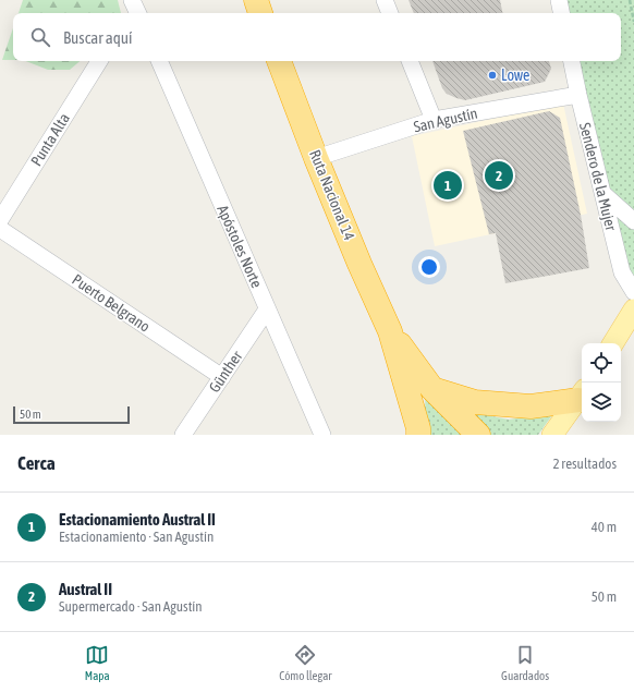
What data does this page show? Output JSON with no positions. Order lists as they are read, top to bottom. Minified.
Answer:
{"streets":{"highway":["Ruta Nacional 14"],"street":["San Agustín","Punta Alta","Sendero de la Mujer","Apóstoles Norte","Puerto Belgrano","Günther"]},"crossings":[["San Agustín","Sendero de la Mujer"],["San Agustín","Ruta Nacional 14"],["Apóstoles Norte","Günther"],["Puerto Belgrano","Günther"]],"places":["Lowe"],"scale_bar":"50 m","page":{"search":"Buscar aquí","pins":["2","1"],"scale":"50 m","heading":["Cerca","2 resultados"],"list":[{"mark":"1","name":"Estacionamiento Austral II","note":"Estacionamiento · San Agustín","value":"40 m"},{"mark":"2","name":"Austral II","note":"Supermercado · San Agustín","value":"50 m"}],"nav":["Mapa","Cómo llegar","Guardados"]}}
